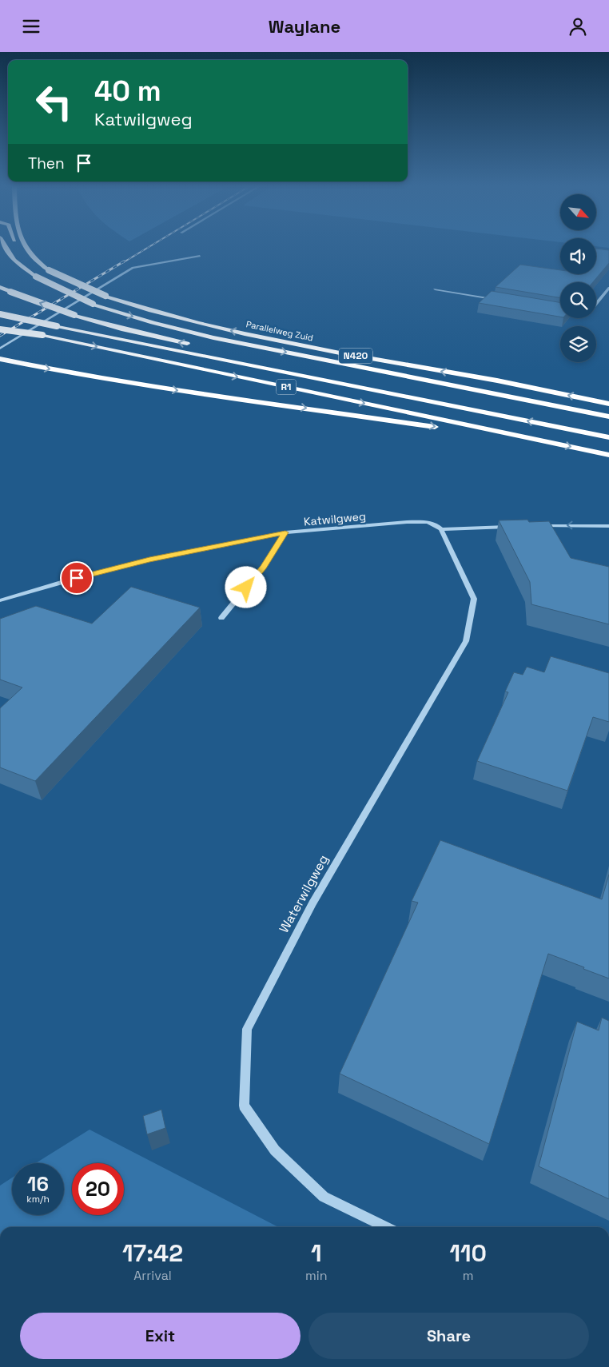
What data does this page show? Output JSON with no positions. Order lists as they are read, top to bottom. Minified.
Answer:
{"streets":{"highway":["Parallelweg Zuid","N420","R1"],"street":["Katwilgweg","Waterwilgweg"]},"crossings":[["Katwilgweg","Waterwilgweg"]],"north":"bottom right","page":{"header":"Waylane","turn":["40 m","Katwilgweg"],"then":"Then","speed":"16 km/h","limit":"20","eta":["17:42","Arrival","1","min","110","m"],"buttons":["Exit","Share"]}}
